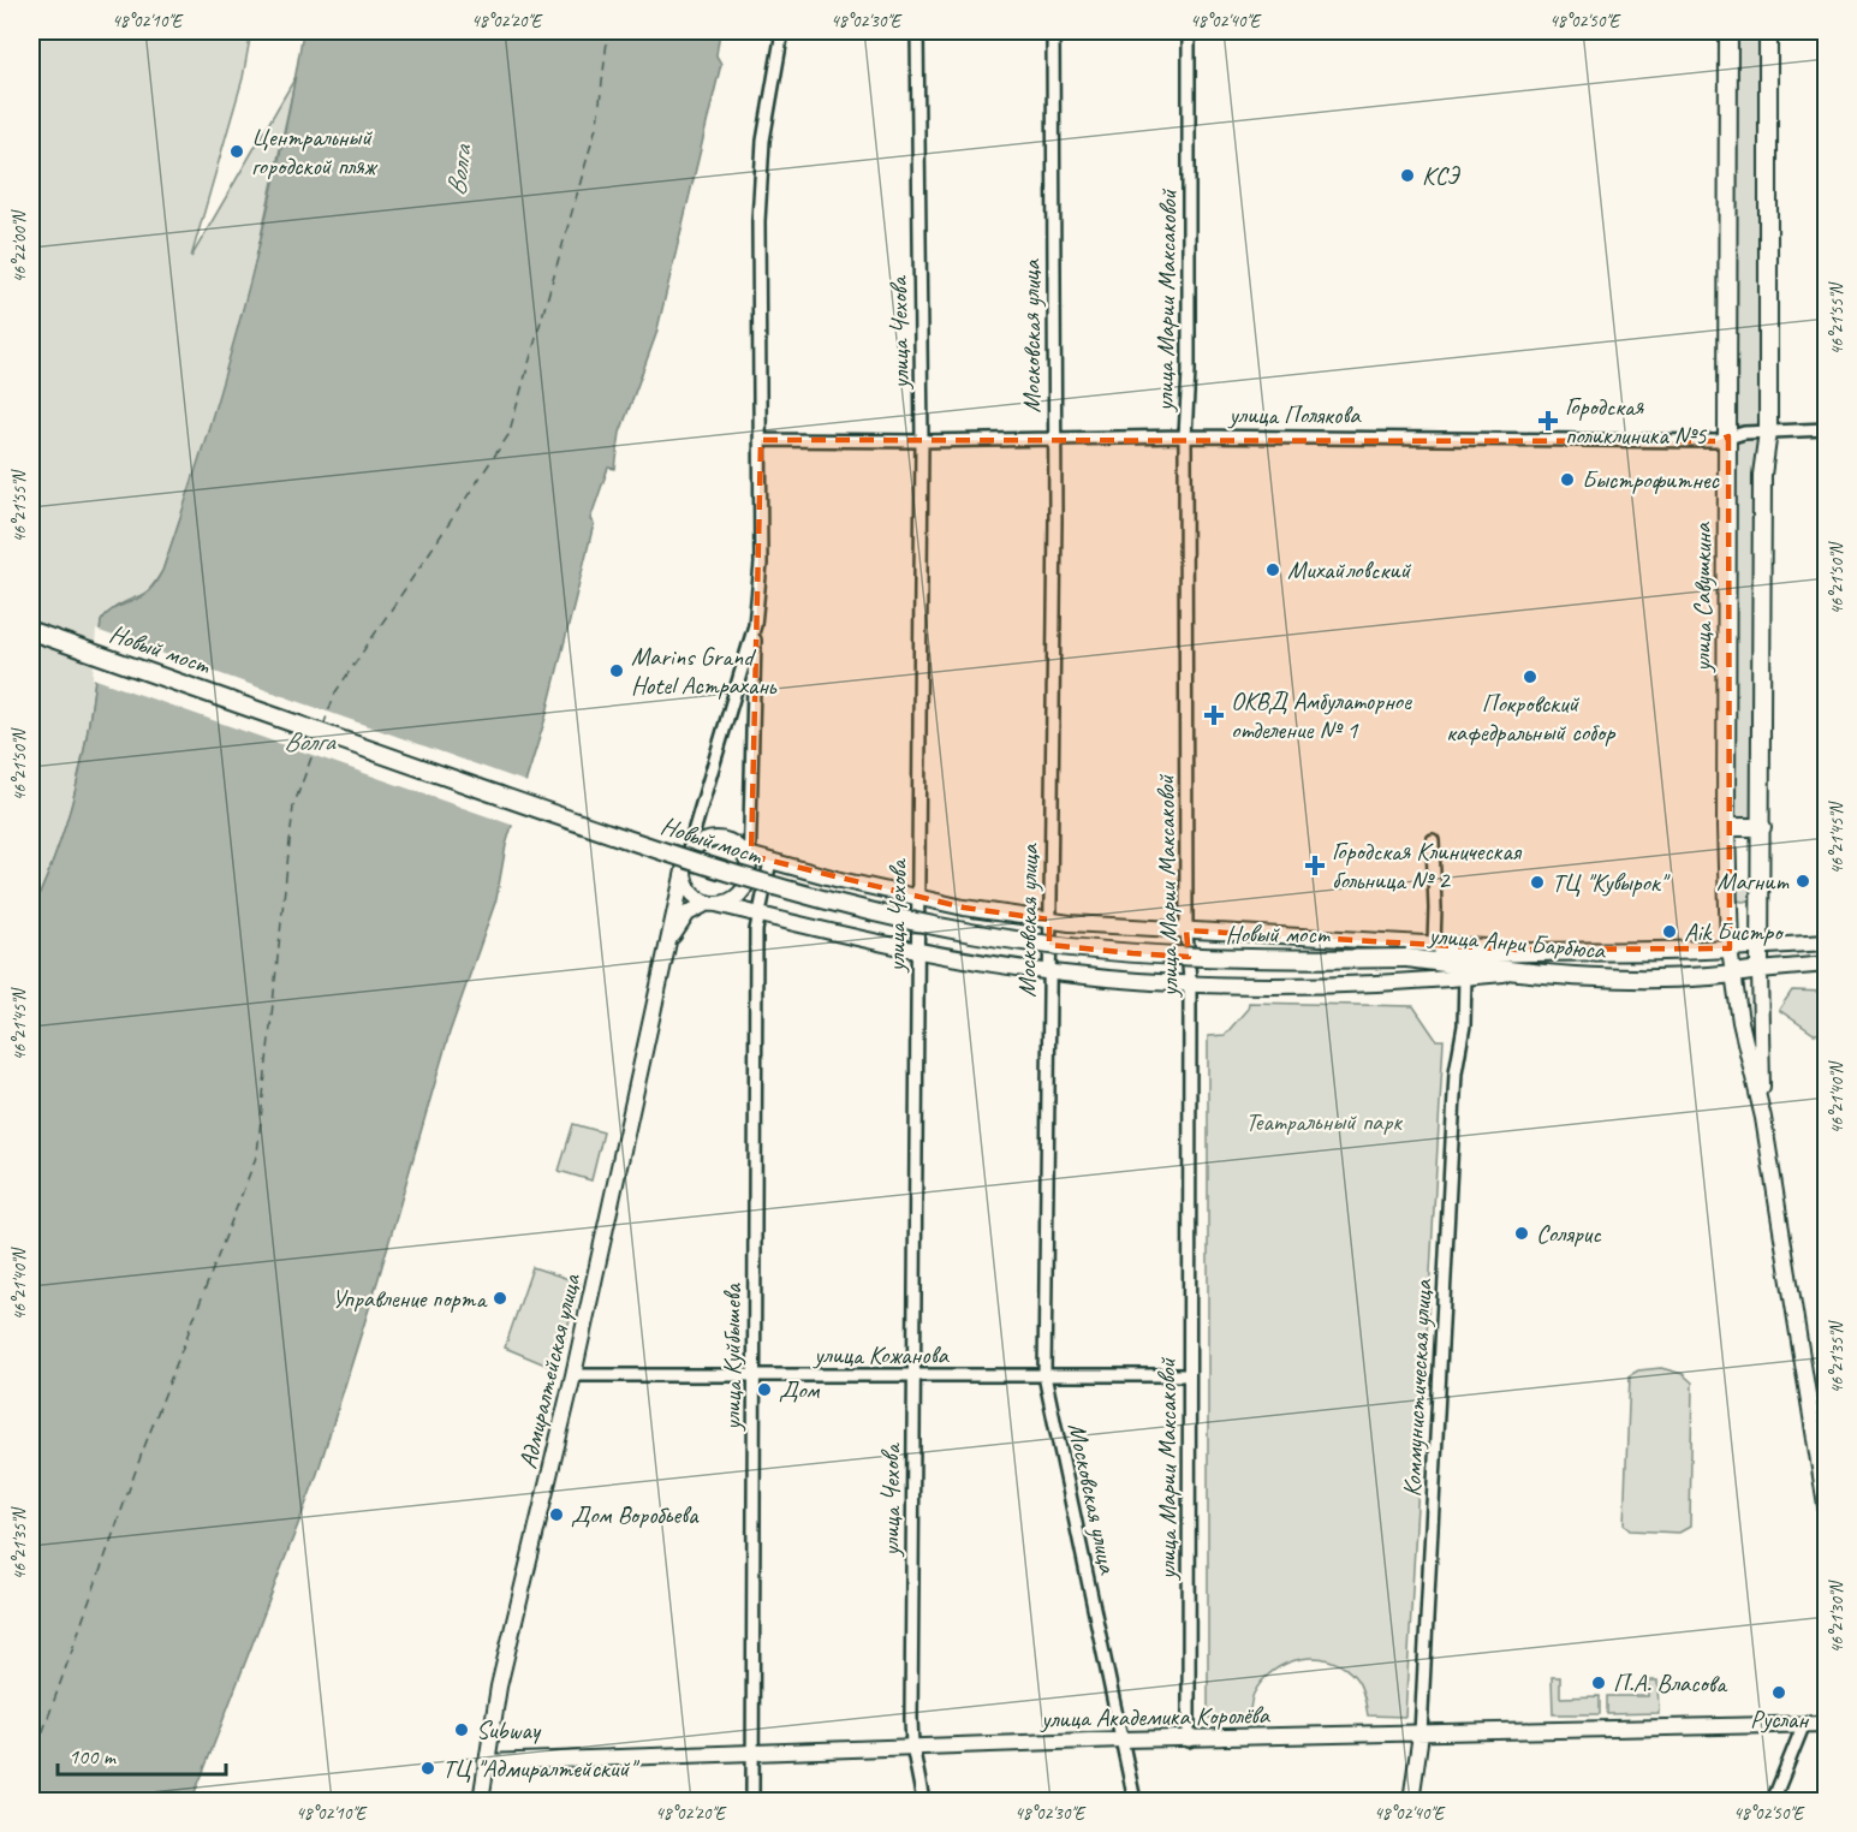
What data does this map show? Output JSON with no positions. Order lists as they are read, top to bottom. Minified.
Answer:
{"streets":{"highway":["улица Савушкина","Новый мост","улица Анри Барбюса"],"main road":["Адмиралтейская улица","Коммунистическая улица","улица Академика Королёва"],"street":["улица Марии Максаковой","улица Чехова","Московская улица","улица Полякова","улица Кожанова","улица Куйбышева"]},"crossings":[["улица Марии Максаковой","улица Полякова"],["улица Марии Максаковой","улица Кожанова"],["улица Марии Максаковой","улица Академика Королёва"],["улица Чехова","улица Полякова"],["улица Чехова","улица Кожанова"],["улица Чехова","улица Академика Королёва"],["Московская улица","улица Полякова"],["Московская улица","улица Кожанова"],["Московская улица","улица Академика Королёва"],["улица Полякова","улица Савушкина"],["улица Савушкина","улица Анри Барбюса"],["Новый мост","улица Анри Барбюса"],["улица Кожанова","улица Куйбышева"],["улица Кожанова","Адмиралтейская улица"],["улица Куйбышева","улица Академика Королёва"],["Адмиралтейская улица","улица Академика Королёва"],["Коммунистическая улица","улица Академика Королёва"]],"water":["Волга"],"parks":["Театральный парк"],"places":{"other":["Центральный городской пляж","КСЭ","Быстрофитнес","Михайловский","Marins Grand Hotel Астрахань","Покровский кафедральный собор","Магнит","ТЦ \"Кувырок\"","Aik Бистро","Солярис","Управление порта","Дом","Дом Воробьева","П.А. Власова","Руслан","Subway","ТЦ \"Адмиралтейский\""],"health":["Городская поликлиника №5","ОКВД Амбулаторное отделение № 1","Городская Клиническая больница № 2"]},"scale_bar":"100 m","coordinates":["48°02'10\"E","48°02'20\"E","48°02'30\"E","48°02'40\"E","48°02'50\"E","46°22'00\"N","46°21'55\"N","46°21'50\"N","46°21'45\"N","46°21'40\"N","46°21'35\"N","46°21'30\"N"]}
